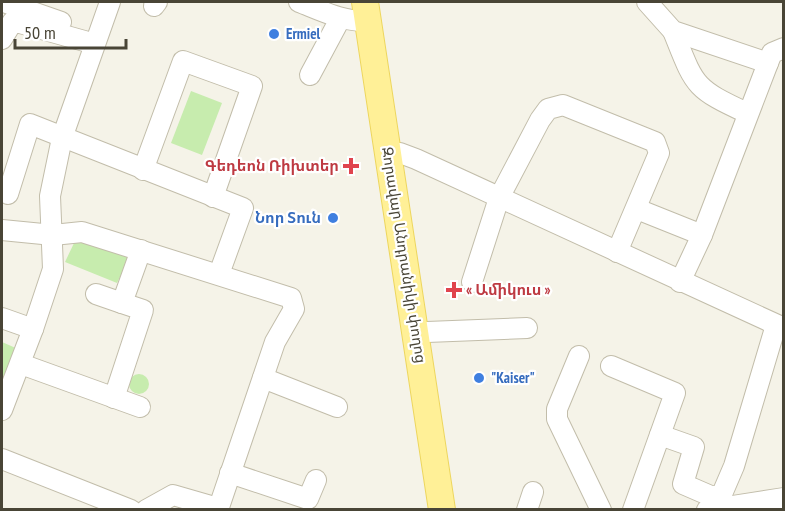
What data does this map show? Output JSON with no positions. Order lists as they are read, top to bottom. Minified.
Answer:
{"streets":{"main road":["Զորավար Անդրանիկի փողոց"]},"places":{"other":["Ermiel","Նոր Տուն","\"Kaiser\""],"health":["Գեդեոն Ռիխտեր","« Ամիկուս »"]},"scale_bar":"50 m"}
